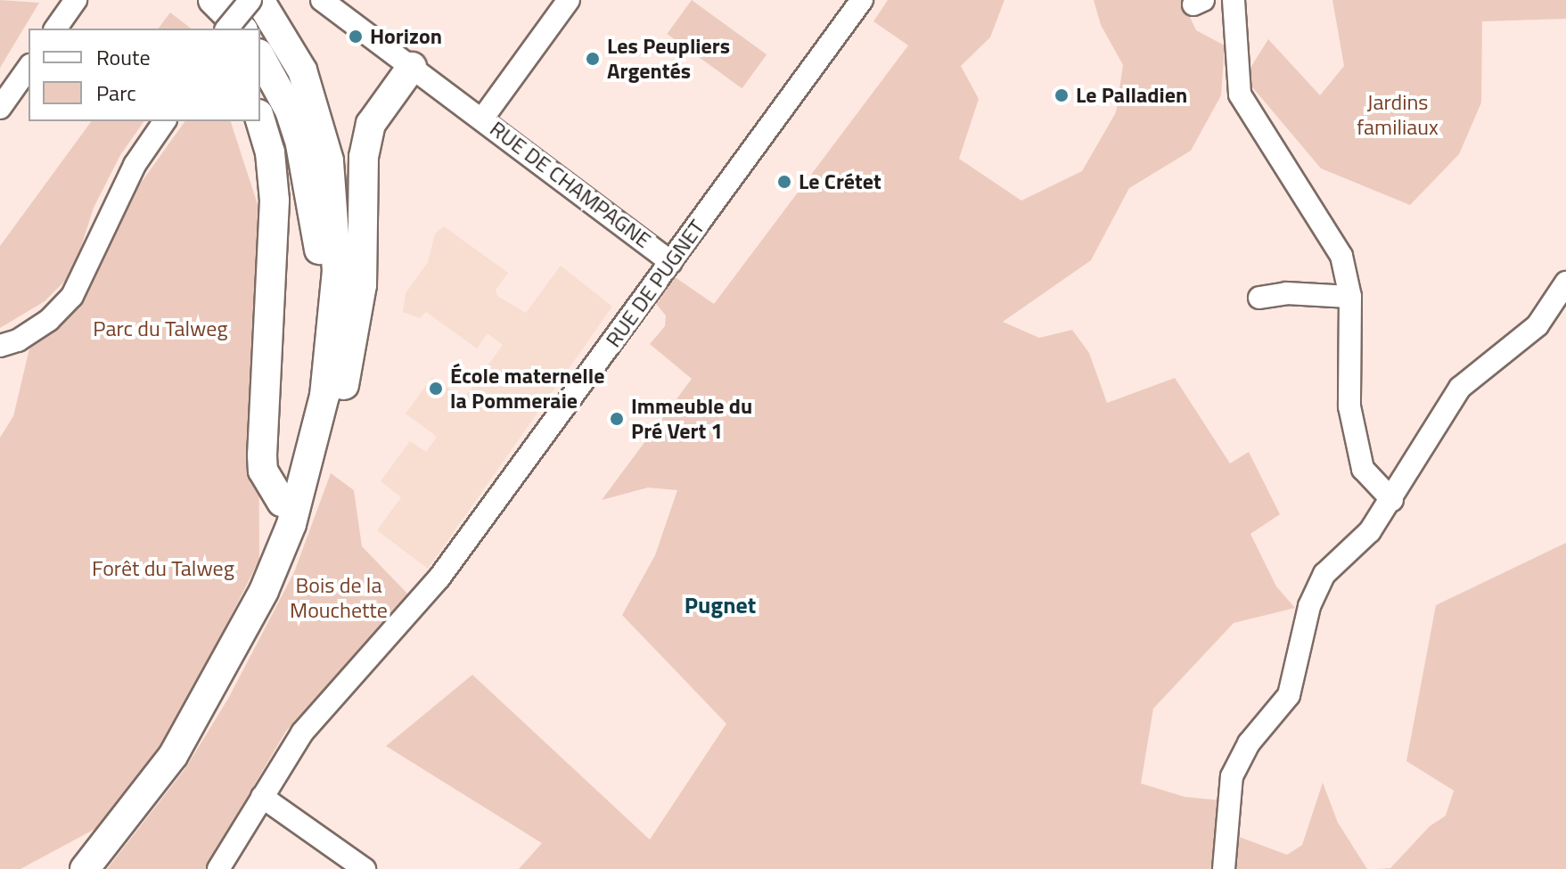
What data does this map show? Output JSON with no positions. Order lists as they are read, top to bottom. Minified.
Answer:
{"streets":{"street":["RUE DE CHAMPAGNE","RUE DE PUGNET"]},"crossings":[["RUE DE CHAMPAGNE","RUE DE PUGNET"]],"districts":["Pugnet"],"parks":["Jardins familiaux","Parc du Talweg","Forêt du Talweg","Bois de la Mouchette"],"places":["Horizon","Les Peupliers Argentés","Le Palladien","Le Crétet","École maternelle la Pommeraie","Immeuble du Pré Vert 1"],"legend":["Route","Parc"]}
